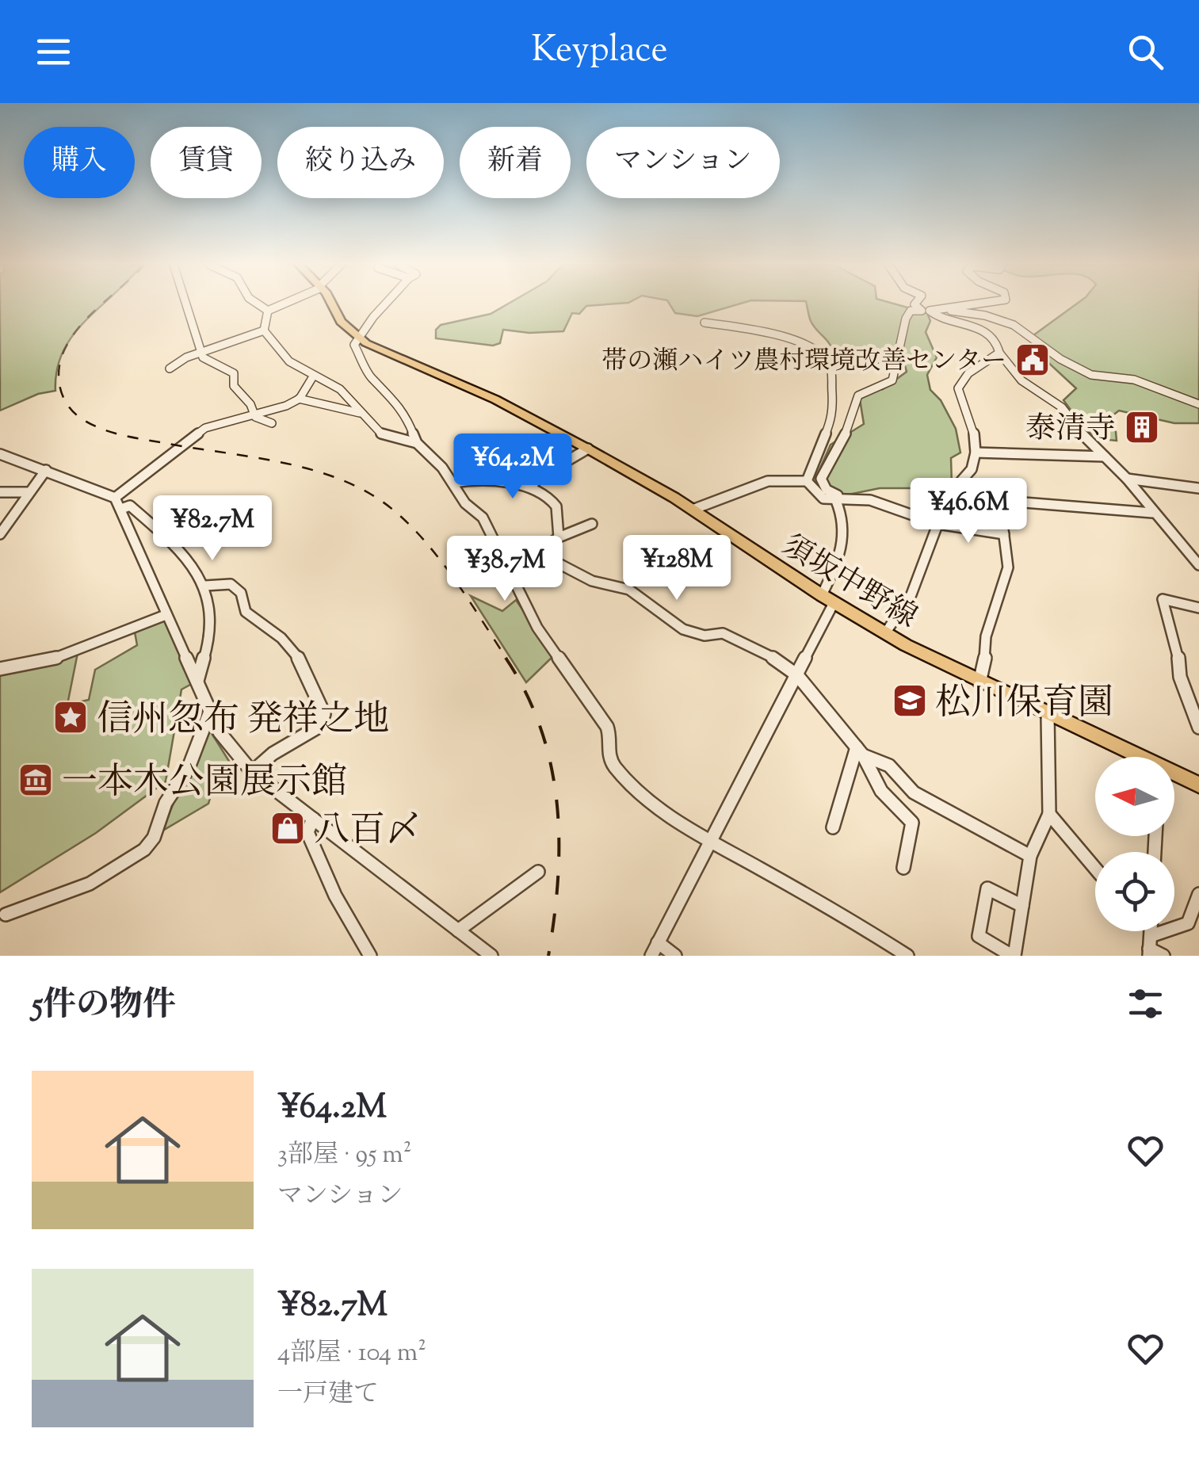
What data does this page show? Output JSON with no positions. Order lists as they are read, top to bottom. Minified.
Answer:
{"streets":{"main road":["須坂中野線"]},"places":{"public building":["帯の瀬ハイツ農村環境改善センター"],"building":["泰清寺"],"school or university":["松川保育園"],"place":["信州忽布 発祥之地"],"museum":["一本木公園展示館"],"shop":["八百〆"]},"north":"left","page":{"header":"Keyplace","chip":["購入","賃貸","絞り込み","新着","マンション"],"price":["¥64.2M","¥46.6M","¥82.7M","¥128M","¥38.7M"],"heading":"5件の物件","list":[{"name":"¥64.2M","note":"3部屋 · 95 m² · マンション"},{"name":"¥82.7M","note":"4部屋 · 104 m² · 一戸建て"}]}}
